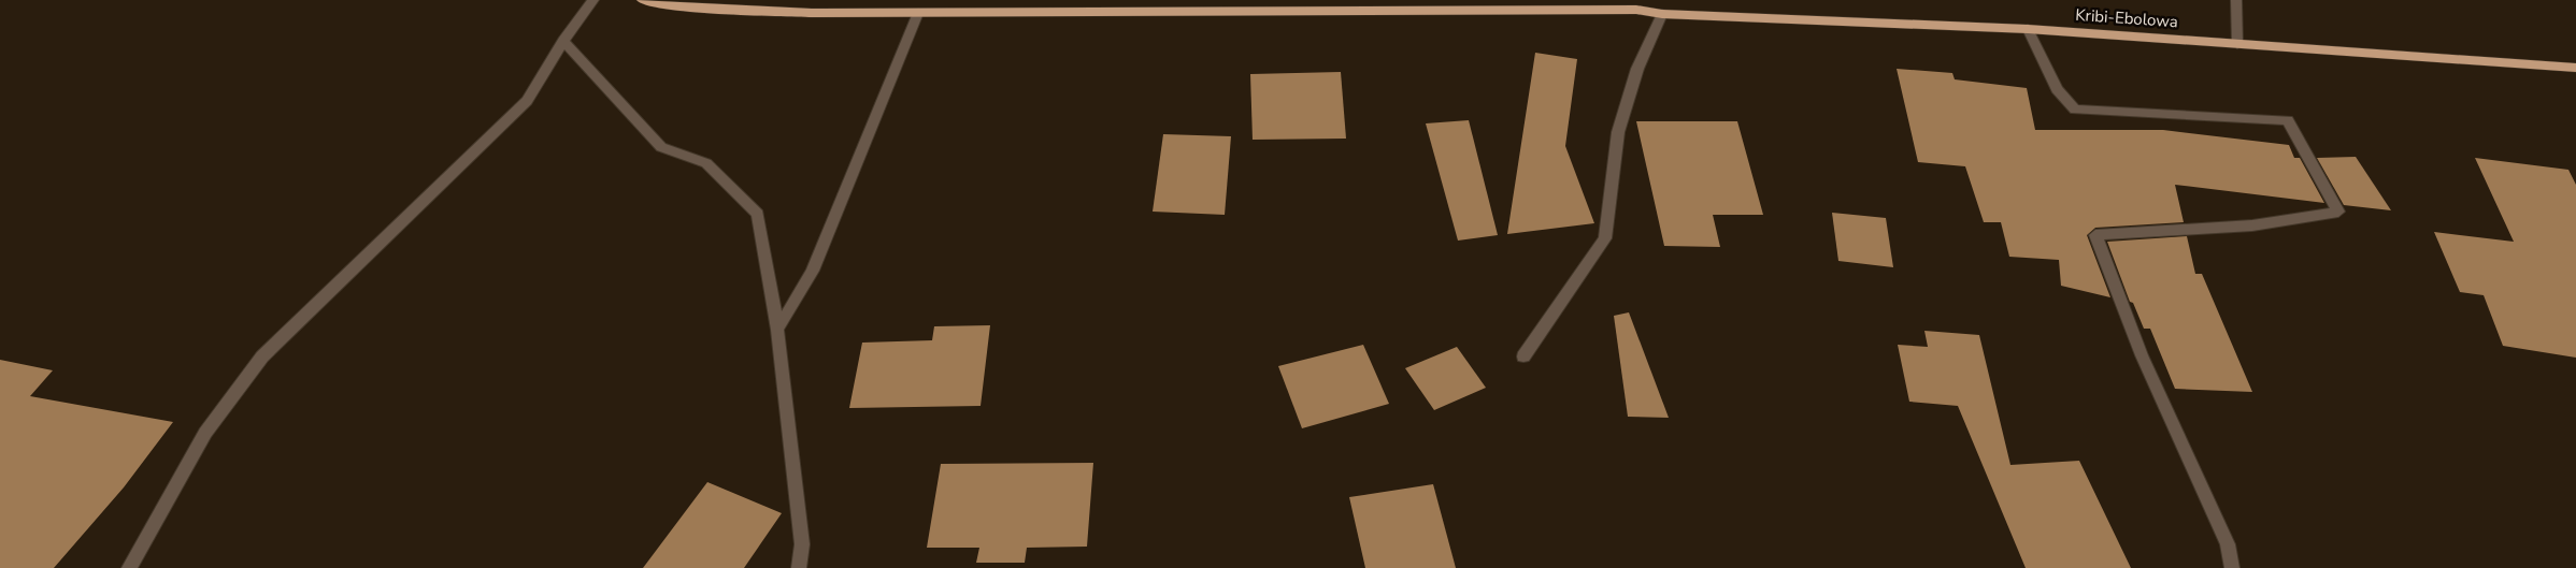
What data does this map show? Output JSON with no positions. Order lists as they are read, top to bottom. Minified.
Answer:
{"streets":{"highway":["Kribi-Ebolowa"]}}
